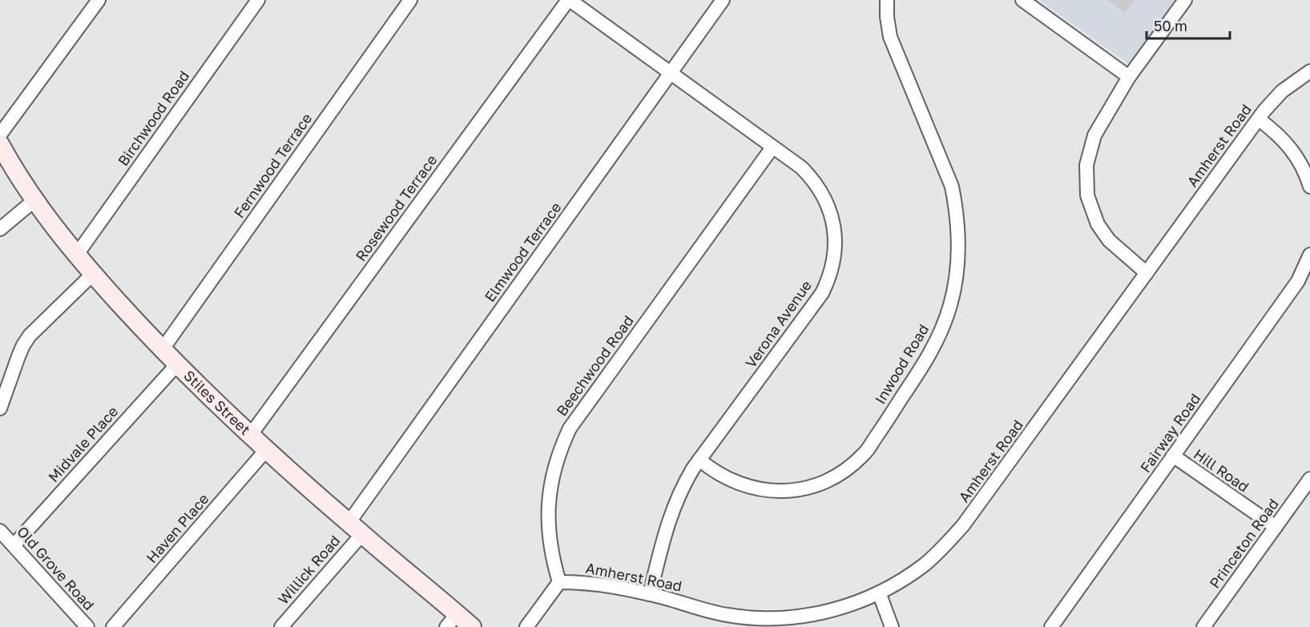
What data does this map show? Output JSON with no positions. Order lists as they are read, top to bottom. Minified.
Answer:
{"streets":{"main road":["Stiles Street"],"street":["Birchwood Road","Amherst Road","Fernwood Terrace","Rosewood Terrace","Elmwood Terrace","Verona Avenue","Inwood Road","Beechwood Road","Fairway Road","Midvale Place","Hill Road","Haven Place","Princeton Road","Old Grove Road","Willick Road"]},"crossings":[["Birchwood Road","Stiles Street"],["Amherst Road","Verona Avenue"],["Amherst Road","Beechwood Road"],["Fernwood Terrace","Stiles Street"],["Rosewood Terrace","Verona Avenue"],["Rosewood Terrace","Stiles Street"],["Elmwood Terrace","Verona Avenue"],["Elmwood Terrace","Stiles Street"],["Elmwood Terrace","Willick Road"],["Verona Avenue","Inwood Road"],["Verona Avenue","Beechwood Road"],["Stiles Street","Midvale Place"],["Stiles Street","Haven Place"],["Stiles Street","Willick Road"],["Fairway Road","Hill Road"],["Midvale Place","Old Grove Road"],["Hill Road","Princeton Road"]],"scale_bar":"50 m"}
